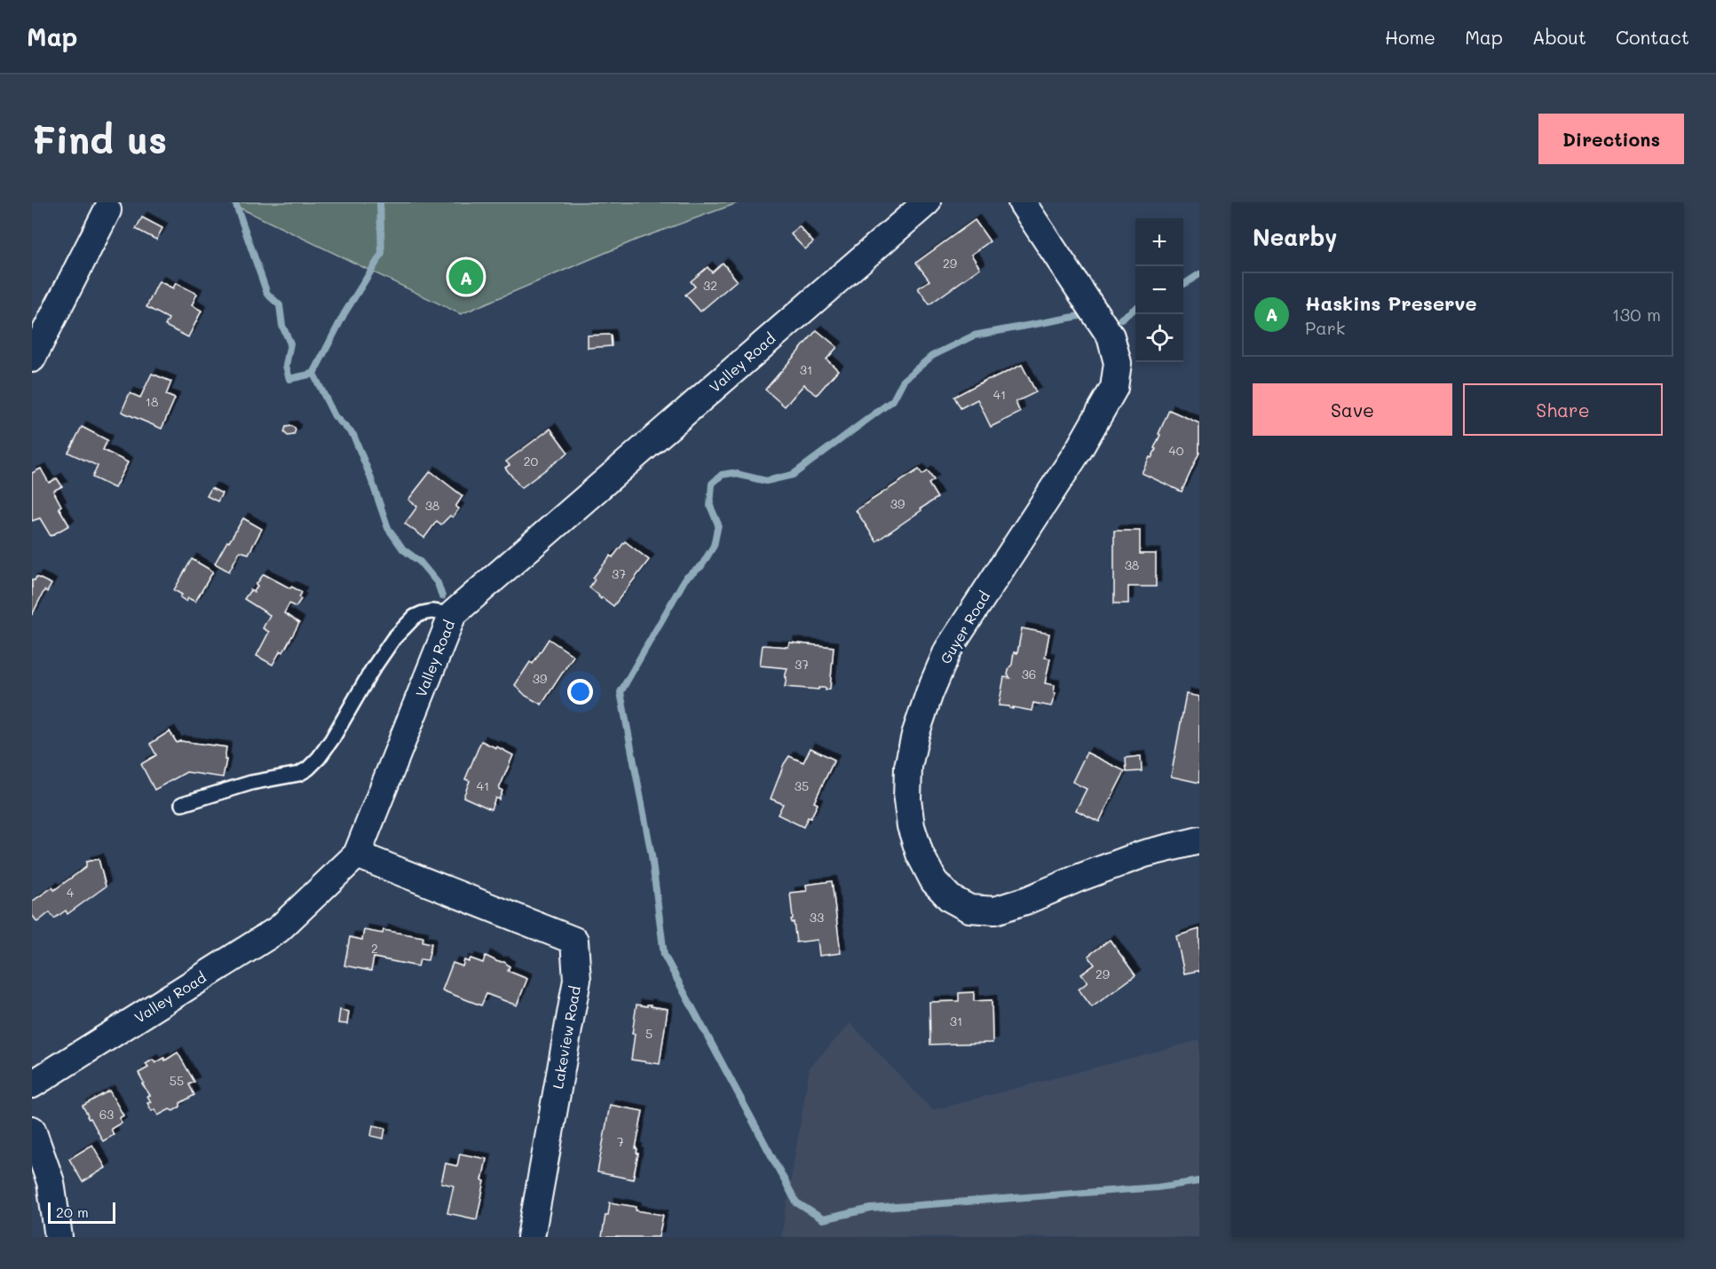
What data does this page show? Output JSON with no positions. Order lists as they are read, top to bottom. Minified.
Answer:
{"streets":{"street":["Valley Road","Guyer Road","Lakeview Road"]},"crossings":[["Valley Road","Lakeview Road"]],"house_numbers":["29","32","31","41","18","40","20","39","38","38","37","37","36","39","41","35","4","33","2","29","31","5","55","63","7"],"scale_bar":"20 m","page":{"header":"Map","nav":["Home","Map","About","Contact"],"buttons":["Directions",["Save","Share"]],"title":"Find us","heading":"Nearby","map_buttons":["+","−"],"pins":"A","list":[{"mark":"A","name":"Haskins Preserve","note":"Park","value":"130 m"}],"scale":"20 m"}}
